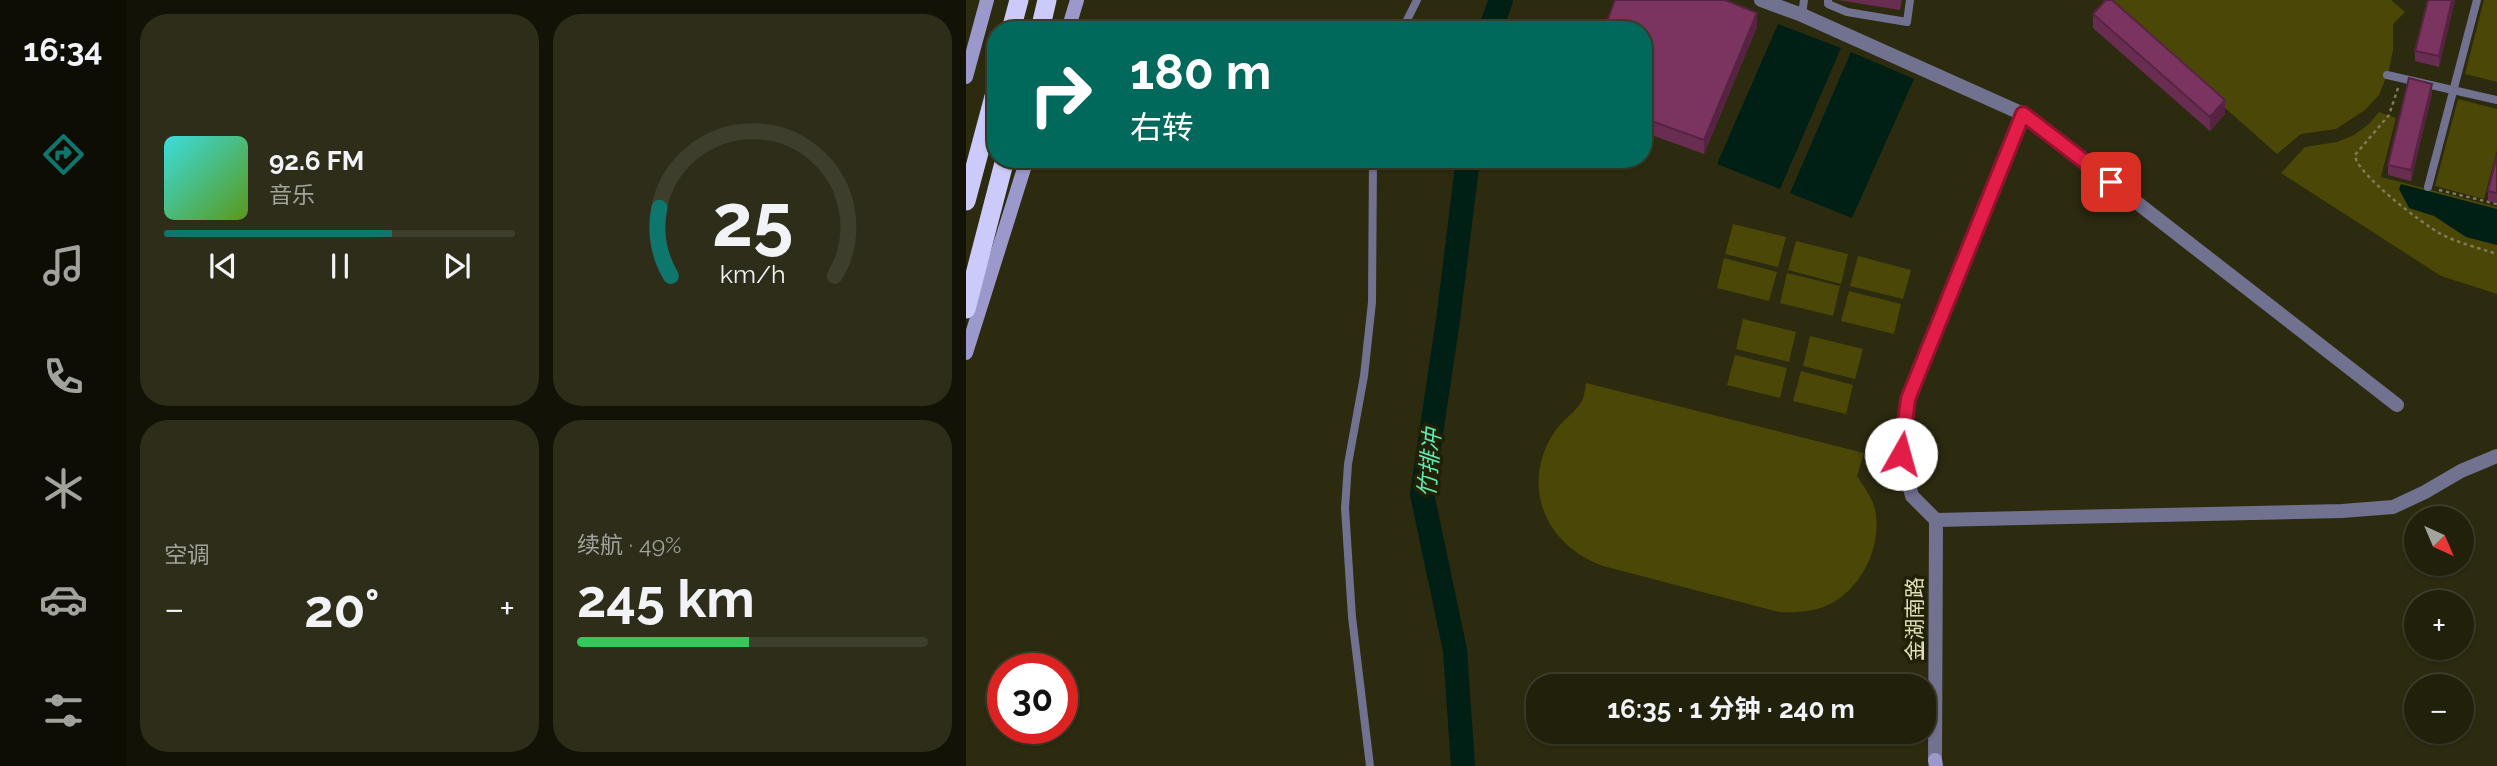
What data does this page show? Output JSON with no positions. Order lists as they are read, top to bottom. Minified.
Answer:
{"streets":{"street":["金湖南路"]},"water":["竹排冲"],"north":"bottom right","page":{"tabs":"16:34","turn":["180 m","右转"],"song":["92.6 FM","音乐"],"tile":["空调",["续航 · 49%","245 km"]],"map_buttons":["+","−"],"heat":["−","20°","+"],"limit":"30","trip":"16:35 · 1 分钟 · 240 m","gauge":["25","km/h"]}}
